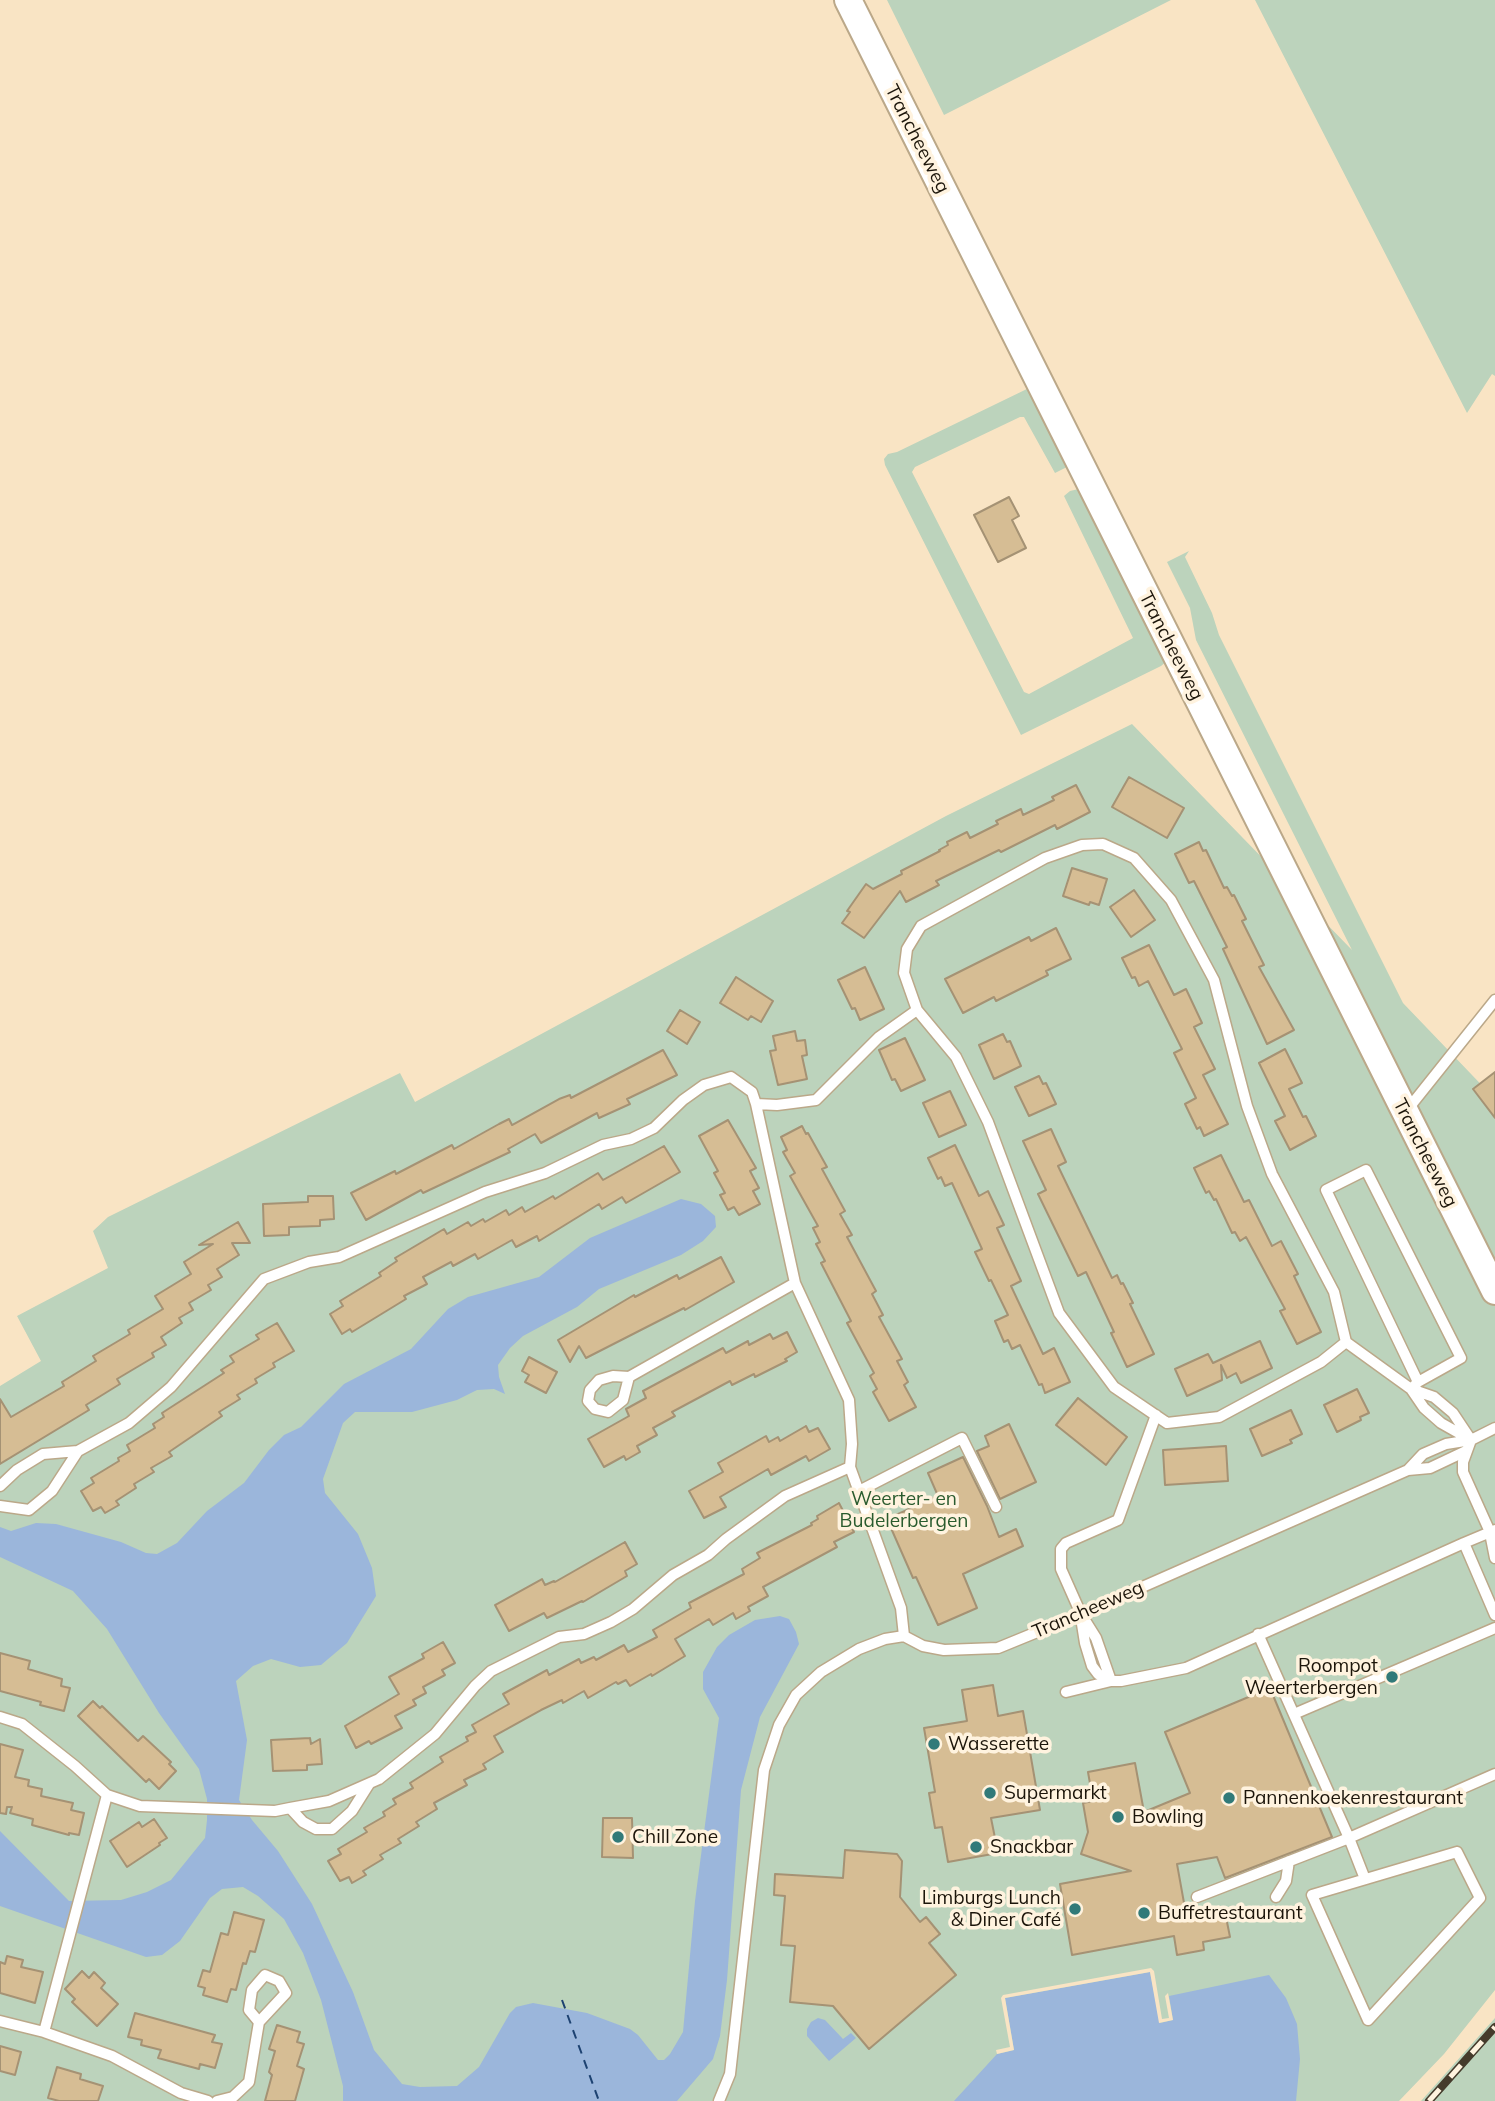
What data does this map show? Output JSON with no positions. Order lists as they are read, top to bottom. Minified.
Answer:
{"streets":{"street":["Trancheeweg"]},"parks":["Weerter- en Budelerbergen"],"places":["Roompot Weerterbergen","Wasserette","Supermarkt","Pannenkoekenrestaurant","Bowling","Chill Zone","Snackbar","Limburgs Lunch & Diner Café","Buffetrestaurant"]}
